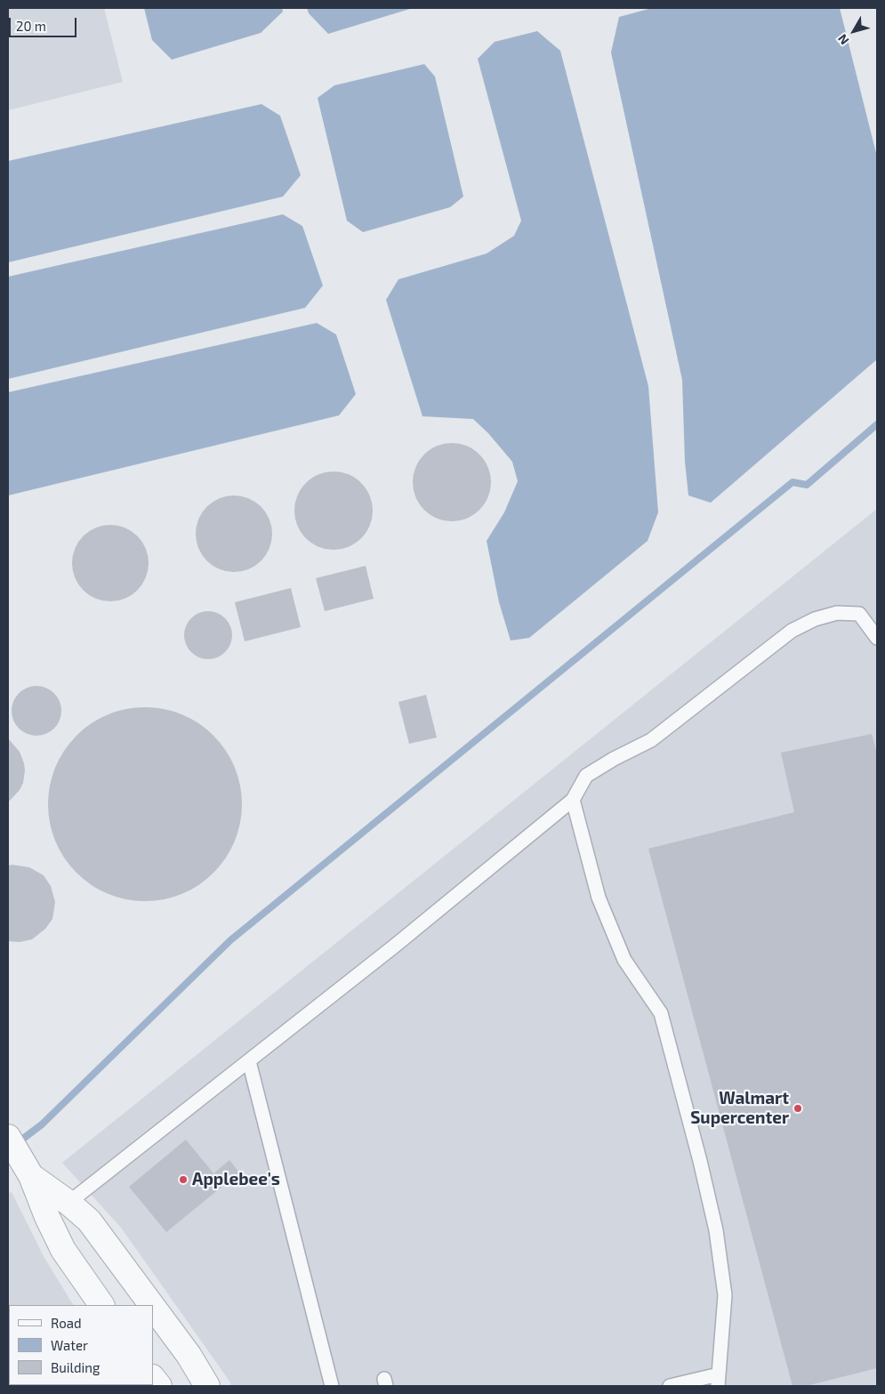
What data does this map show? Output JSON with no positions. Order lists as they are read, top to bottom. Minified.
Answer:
{"places":["Walmart Supercenter","Applebee's"],"legend":["Road","Water","Building"],"scale_bar":"20 m","north":"bottom left"}
